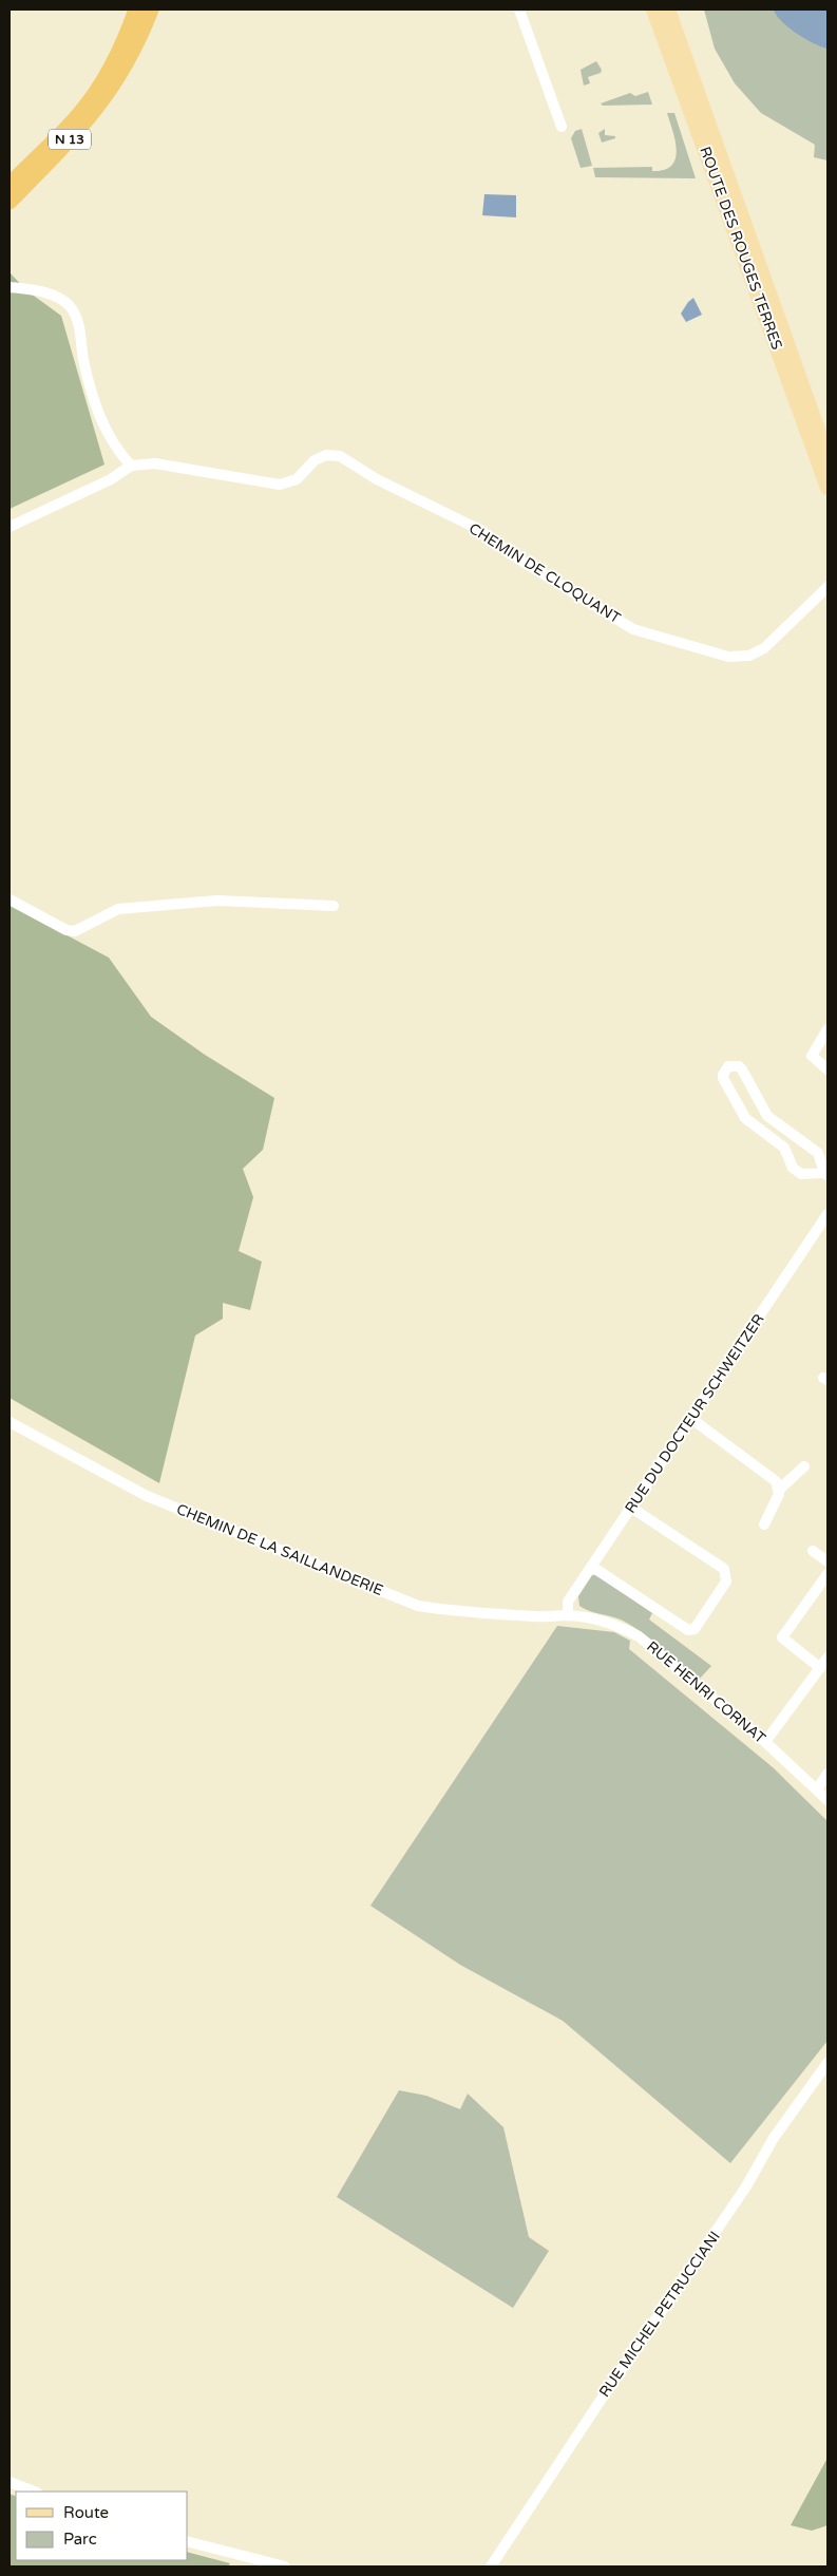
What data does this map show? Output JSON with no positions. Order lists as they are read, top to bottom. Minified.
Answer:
{"streets":{"highway":["N 13"],"main road":["ROUTE DES ROUGES TERRES"],"street":["CHEMIN DE CLOQUANT","RUE DU DOCTEUR SCHWEITZER","CHEMIN DE LA SAILLANDERIE","RUE HENRI CORNAT","RUE MICHEL PETRUCCIANI"]},"crossings":[["RUE DU DOCTEUR SCHWEITZER","CHEMIN DE LA SAILLANDERIE"],["RUE DU DOCTEUR SCHWEITZER","RUE HENRI CORNAT"],["CHEMIN DE LA SAILLANDERIE","RUE HENRI CORNAT"]],"legend":["Route","Parc"]}
